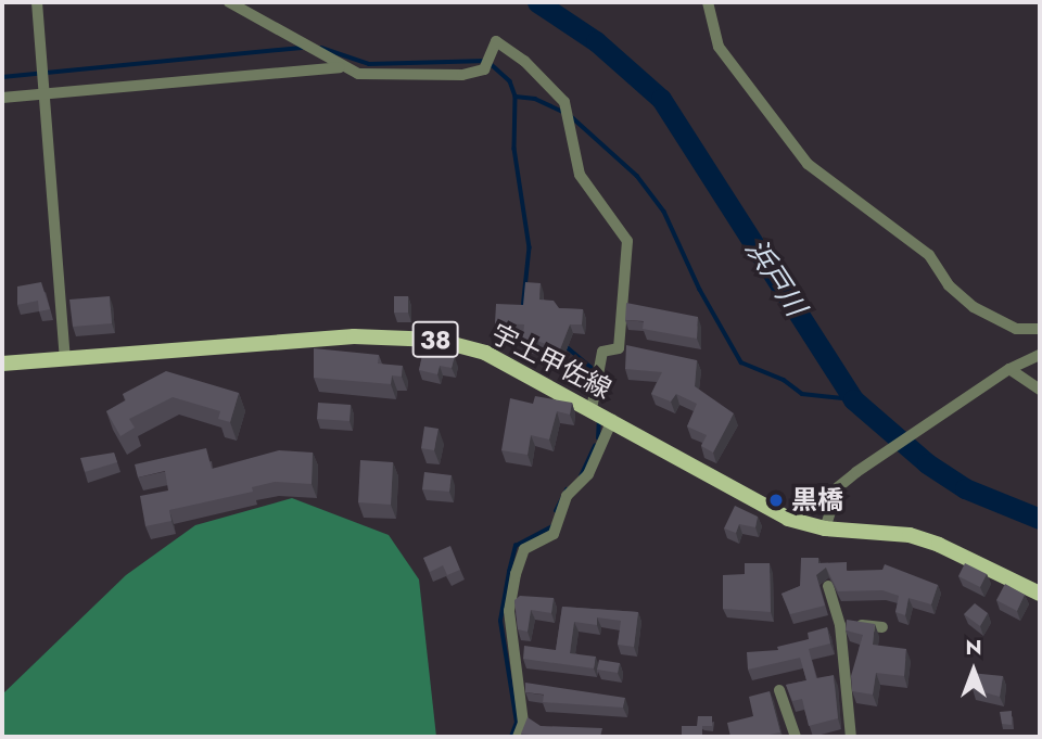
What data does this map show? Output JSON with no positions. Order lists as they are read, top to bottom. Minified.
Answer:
{"streets":{"main road":["38","宇土甲佐線"]},"water":["浜戸川"],"places":["黒橋"],"north":"top"}
